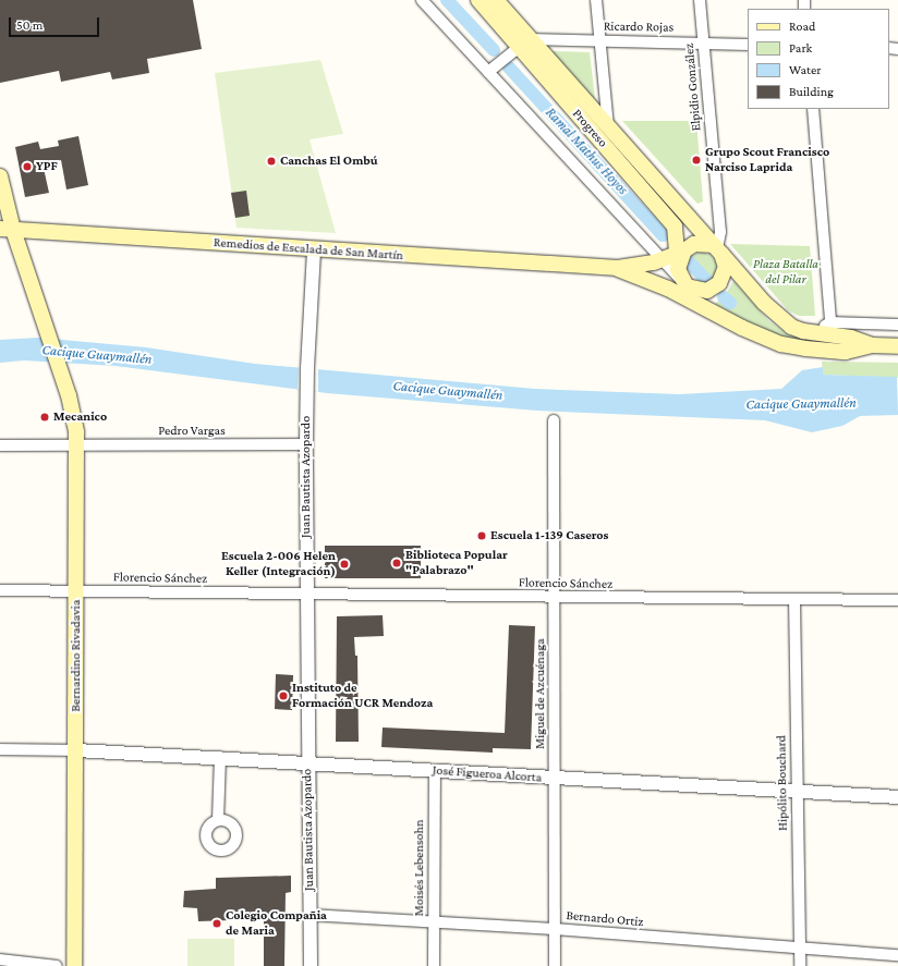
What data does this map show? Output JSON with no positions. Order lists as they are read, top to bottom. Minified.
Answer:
{"streets":{"main road":["Progreso","Remedios de Escalada de San Martín","Bernardino Rivadavia"],"street":["Ricardo Rojas","Elpidio González","Pedro Vargas","Juan Bautista Azopardo","Florencio Sánchez","Miguel de Azcuénaga","José Figueroa Alcorta","Hipólito Bouchard","Moisés Lebensohn","Bernardo Ortiz"]},"crossings":[["Ricardo Rojas","Elpidio González"],["Ricardo Rojas","Progreso"],["Elpidio González","Progreso"],["Elpidio González","Remedios de Escalada de San Martín"],["Progreso","Remedios de Escalada de San Martín"],["Remedios de Escalada de San Martín","Juan Bautista Azopardo"],["Remedios de Escalada de San Martín","Bernardino Rivadavia"],["Pedro Vargas","Juan Bautista Azopardo"],["Pedro Vargas","Bernardino Rivadavia"],["Juan Bautista Azopardo","Florencio Sánchez"],["Juan Bautista Azopardo","José Figueroa Alcorta"],["Juan Bautista Azopardo","Bernardo Ortiz"],["Florencio Sánchez","Bernardino Rivadavia"],["Florencio Sánchez","Miguel de Azcuénaga"],["Florencio Sánchez","Hipólito Bouchard"],["Bernardino Rivadavia","José Figueroa Alcorta"],["Miguel de Azcuénaga","José Figueroa Alcorta"],["Miguel de Azcuénaga","Bernardo Ortiz"],["José Figueroa Alcorta","Hipólito Bouchard"],["José Figueroa Alcorta","Moisés Lebensohn"],["Hipólito Bouchard","Bernardo Ortiz"],["Moisés Lebensohn","Bernardo Ortiz"]],"water":["Ramal Mathus Hoyos","Cacique Guaymallén"],"parks":["Plaza Batalla del Pilar"],"places":["Grupo Scout Francisco Narciso Laprida","Canchas El Ombú","YPF","Mecanico","Escuela 1-139 Caseros","Biblioteca Popular \"Palabrazo\"","Escuela 2-006 Helen Keller (Integración)","Instituto de Formación UCR Mendoza","Colegio Compañia de Maria"],"legend":["Road","Park","Water","Building"],"scale_bar":"50 m"}
